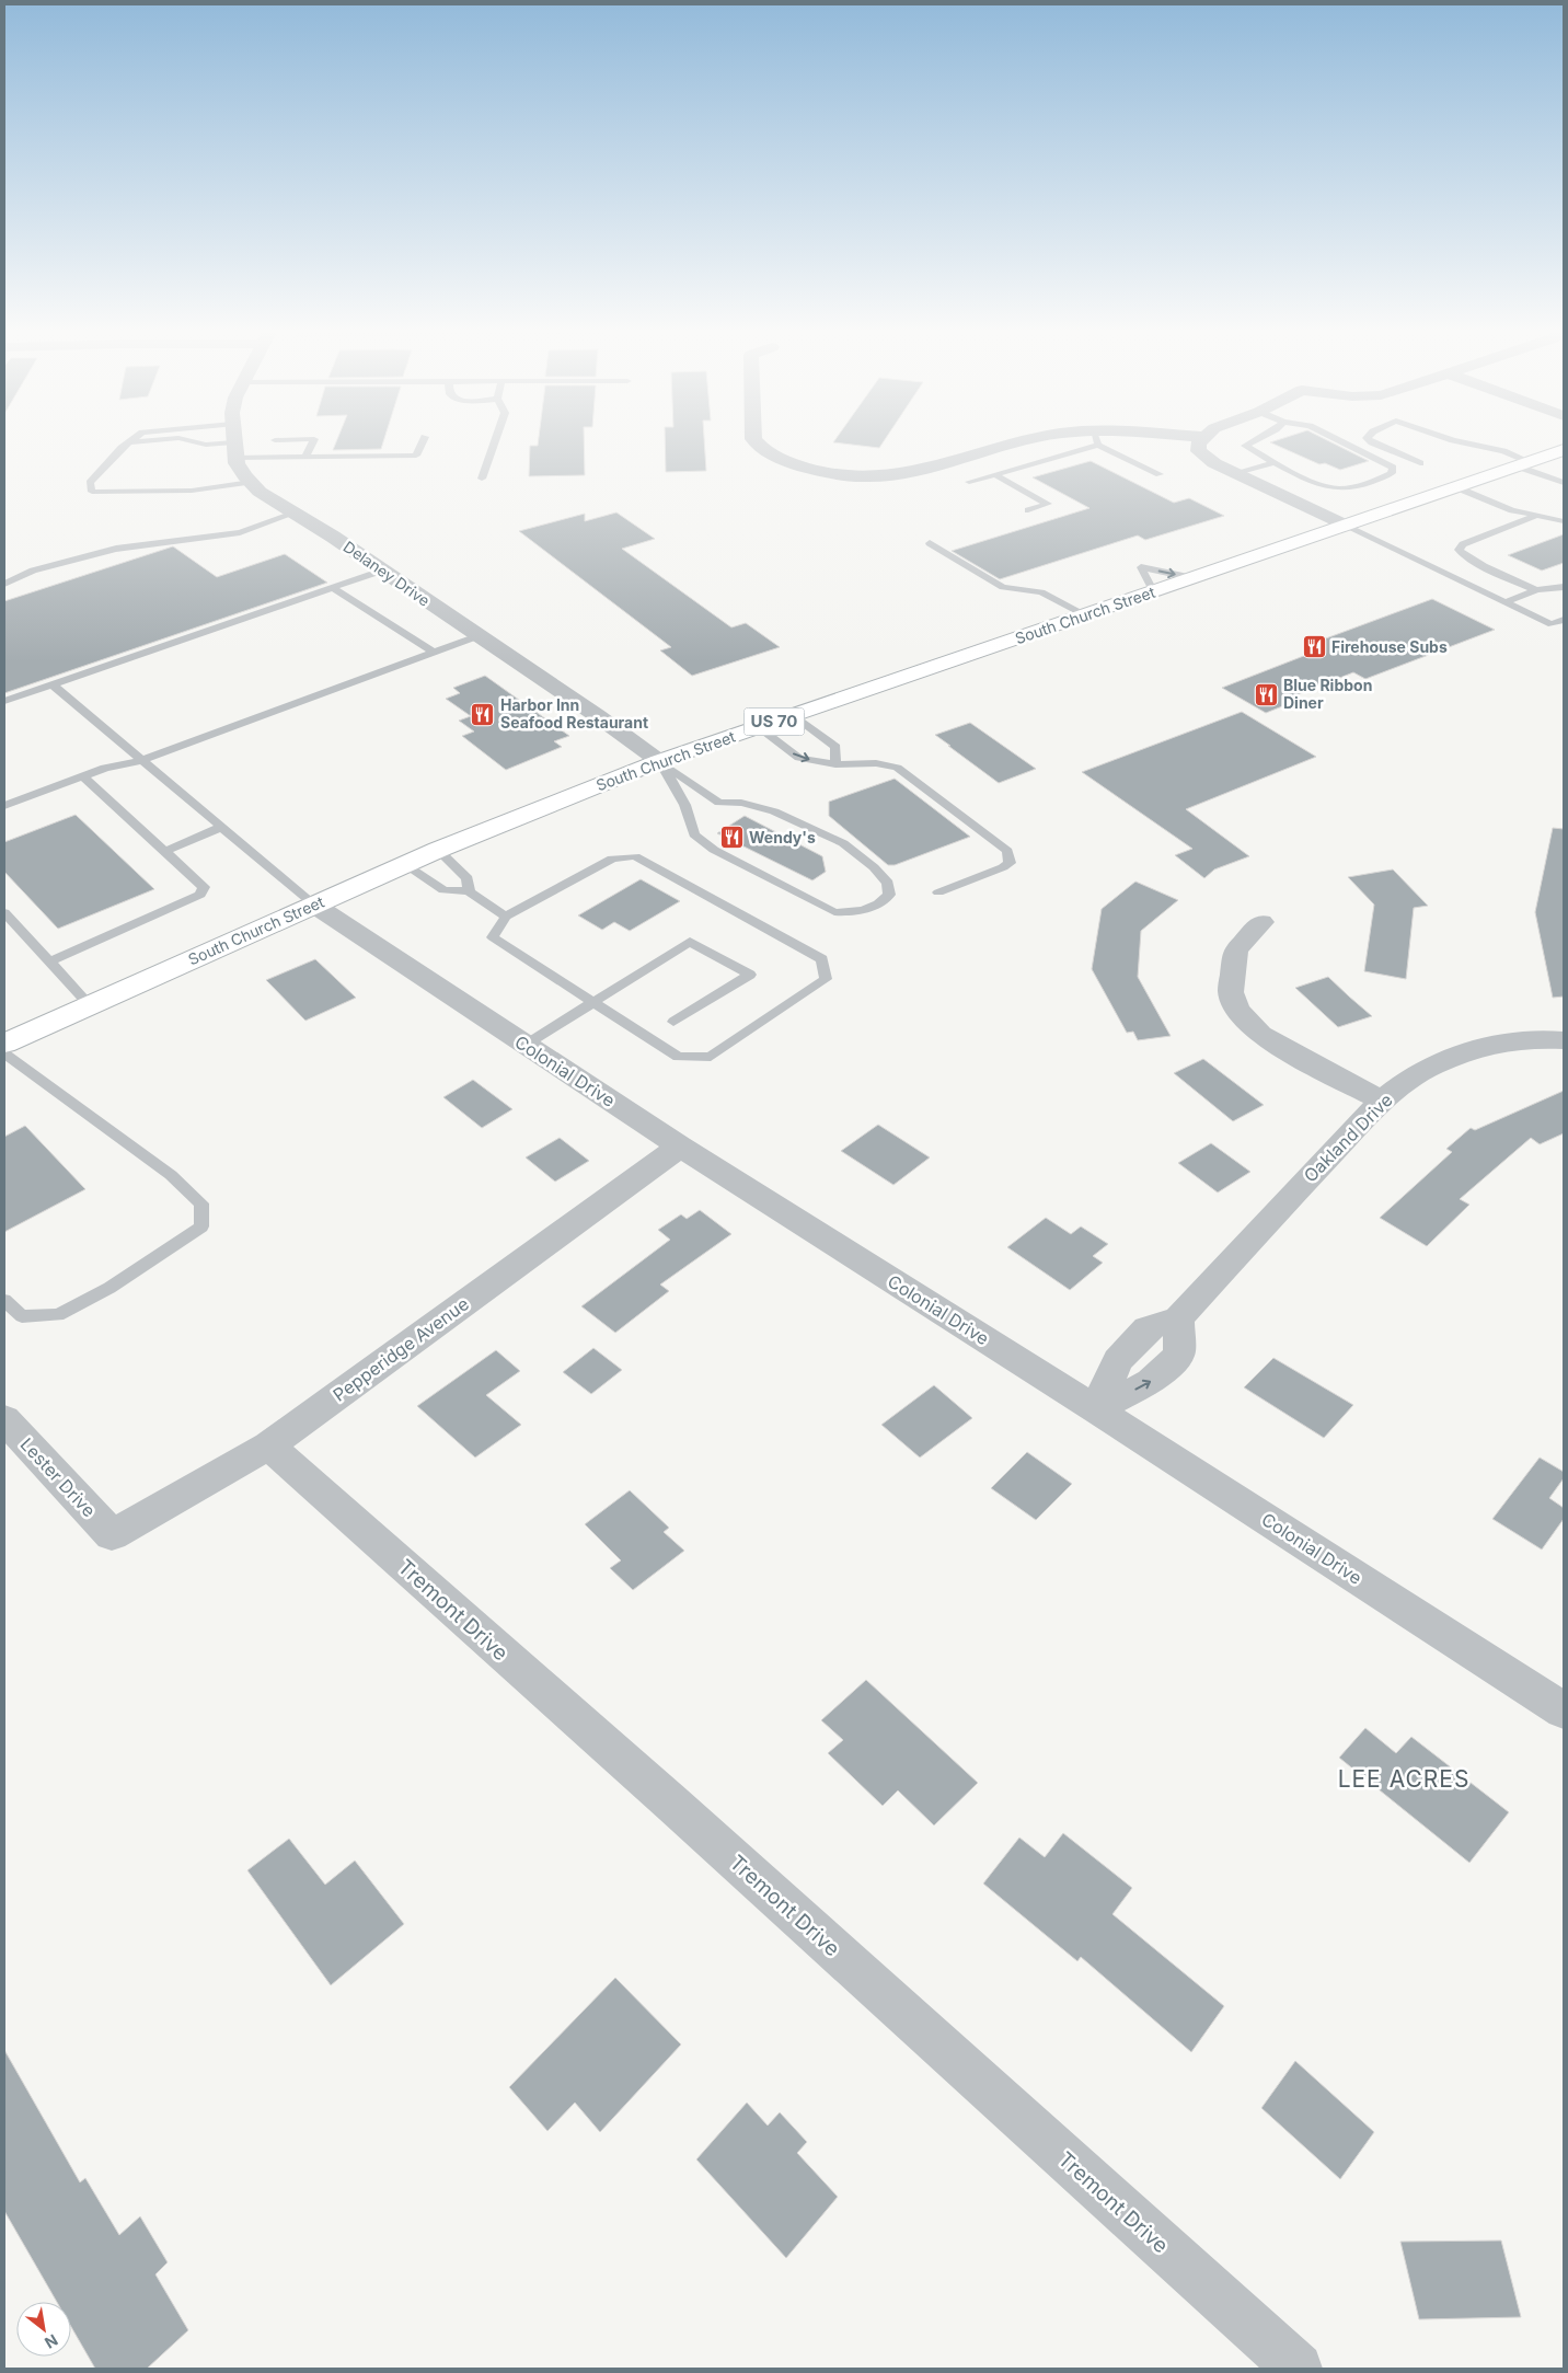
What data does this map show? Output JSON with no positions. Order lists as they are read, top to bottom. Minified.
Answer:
{"streets":{"main road":["South Church Street","US 70"],"street":["Delaney Drive","Colonial Drive","Oakland Drive","Pepperidge Avenue","Lester Drive","Tremont Drive"]},"crossings":[["Delaney Drive","South Church Street"],["South Church Street","Colonial Drive"],["Colonial Drive","Oakland Drive"],["Colonial Drive","Pepperidge Avenue"],["Pepperidge Avenue","Lester Drive"],["Pepperidge Avenue","Tremont Drive"]],"districts":["LEE ACRES"],"places":{"restaurant":["Firehouse Subs","Blue Ribbon Diner","Harbor Inn Seafood Restaurant","Wendy's"]},"north":"bottom right"}
